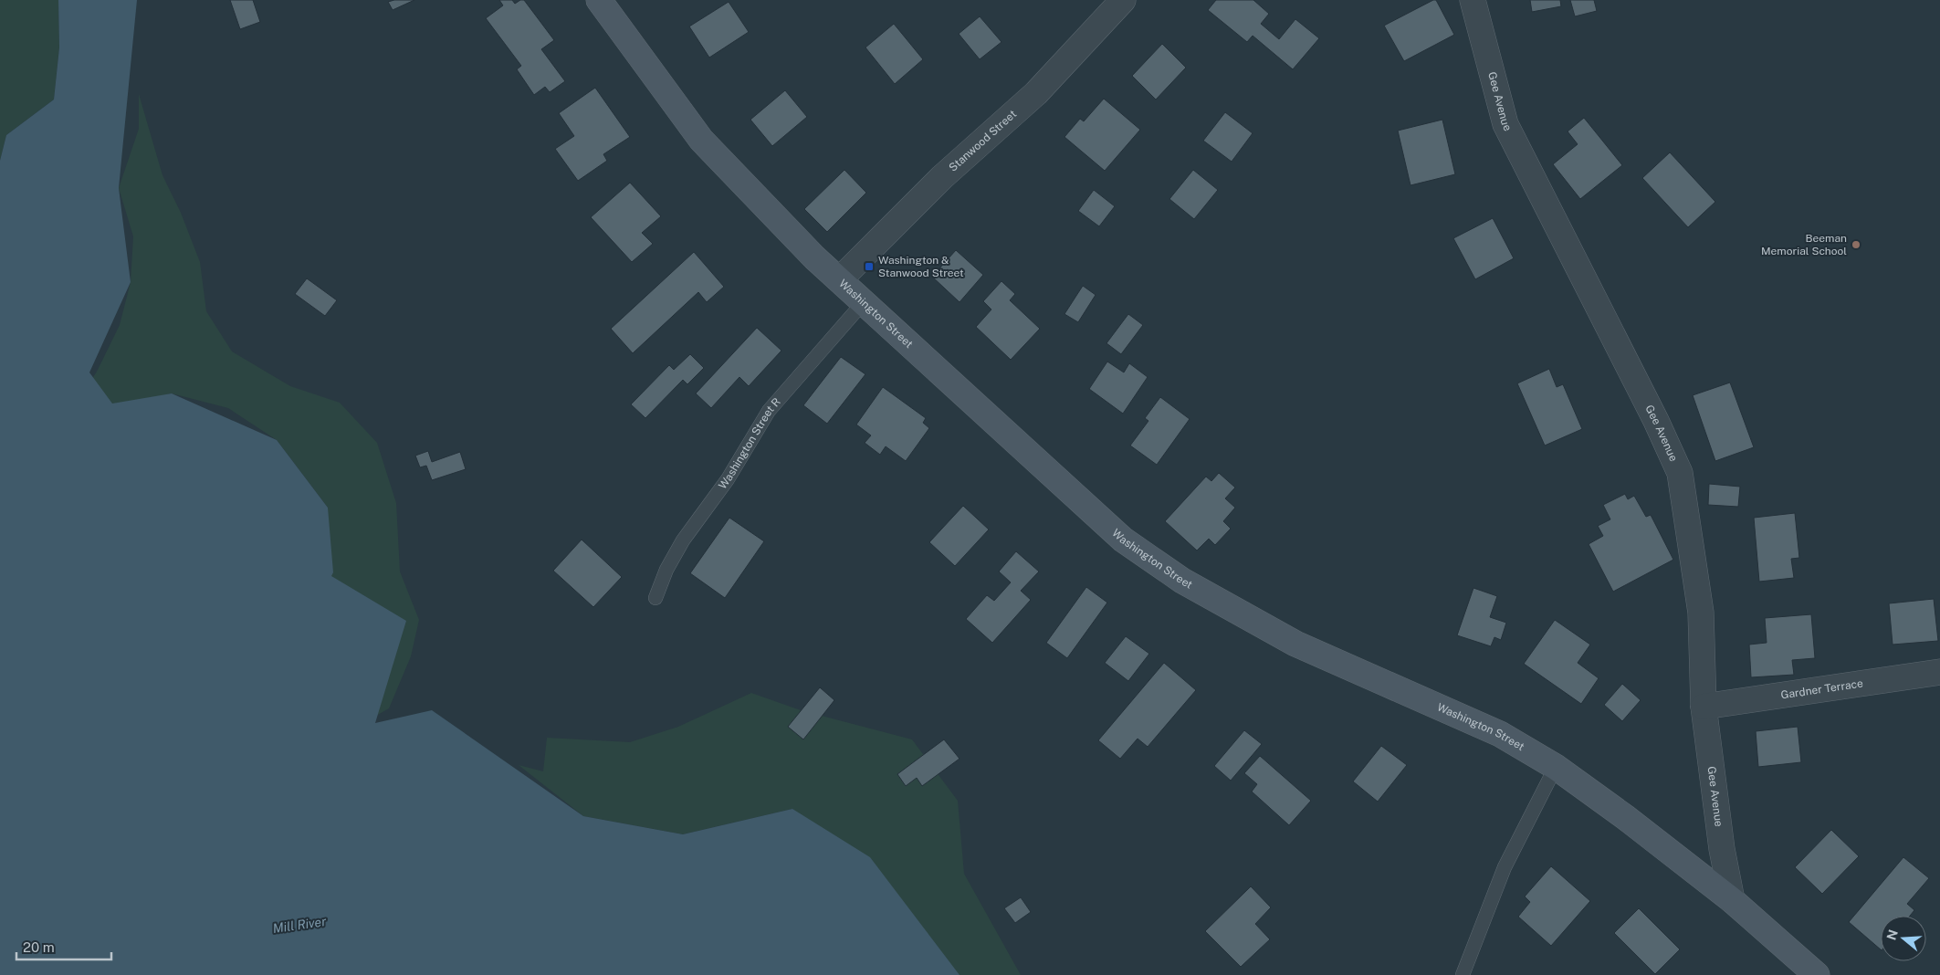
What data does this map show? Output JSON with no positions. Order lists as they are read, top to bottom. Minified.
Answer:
{"streets":{"main road":["Washington Street"],"street":["Gee Avenue","Stanwood Street","Gardner Terrace"],"lane":["Washington Street R"]},"crossings":[["Gee Avenue","Washington Street"],["Gee Avenue","Gardner Terrace"],["Stanwood Street","Washington Street"],["Washington Street","Washington Street R"]],"water":["Mill River"],"places":{"other":["Beeman Memorial School"],"transit":["Washington & Stanwood Street"]},"scale_bar":"20 m","north":"left"}
